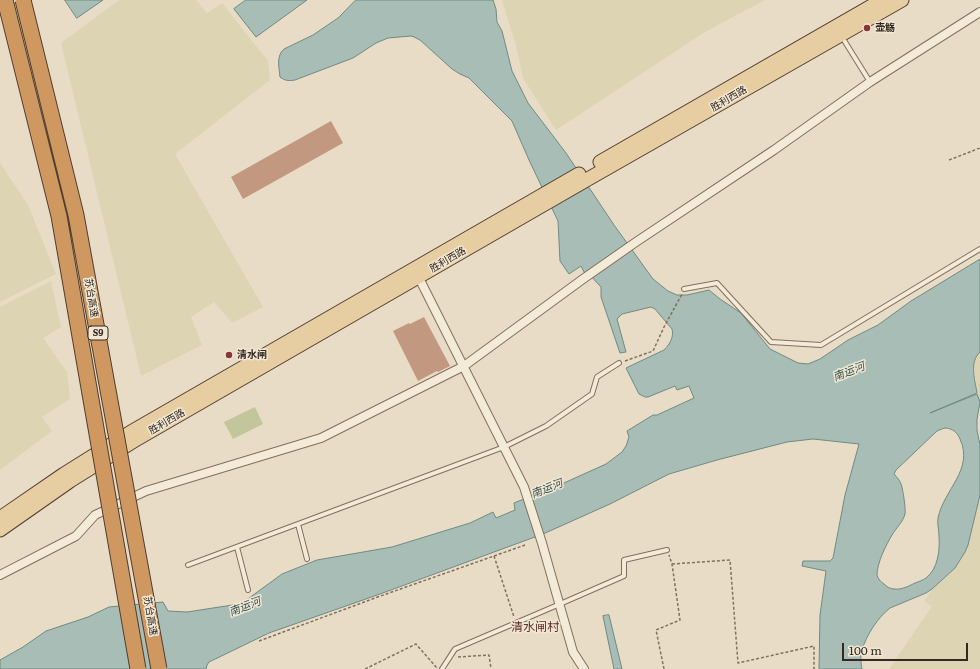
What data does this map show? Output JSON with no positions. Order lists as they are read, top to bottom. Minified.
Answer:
{"streets":{"highway":["苏台高速","S9"],"main road":["胜利西路"]},"districts":["清水闸村"],"water":["南运河"],"places":["壶觞","清水闸"],"scale_bar":"100 m"}
